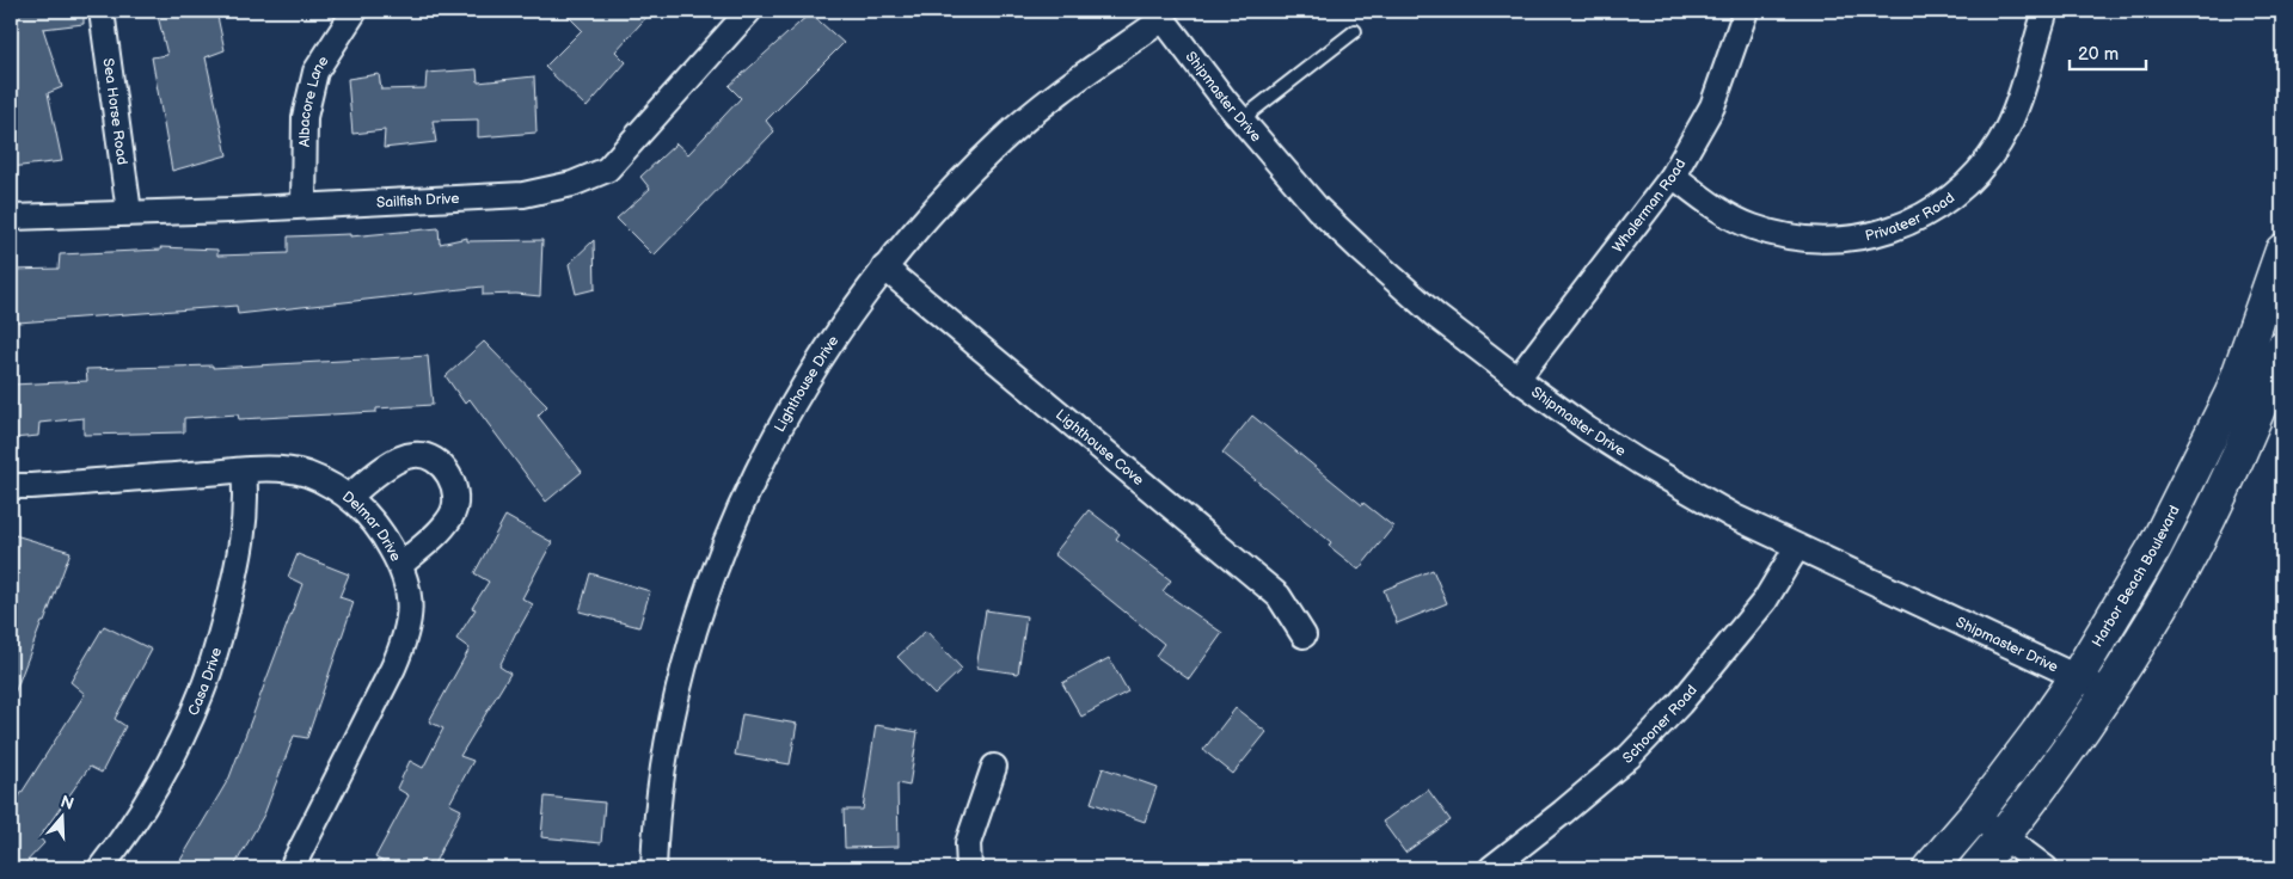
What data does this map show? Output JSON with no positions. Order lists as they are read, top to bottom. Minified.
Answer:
{"streets":{"main road":["Harbor Beach Boulevard"],"street":["Shipmaster Drive","Albacore Lane","Sea Horse Road","Sailfish Drive","Whalerman Road","Privateer Road","Lighthouse Drive","Lighthouse Cove","Delmar Drive","Casa Drive","Schooner Road"]},"crossings":[["Shipmaster Drive","Whalerman Road"],["Shipmaster Drive","Lighthouse Drive"],["Shipmaster Drive","Harbor Beach Boulevard"],["Shipmaster Drive","Schooner Road"],["Albacore Lane","Sailfish Drive"],["Sea Horse Road","Sailfish Drive"],["Whalerman Road","Privateer Road"],["Lighthouse Drive","Lighthouse Cove"],["Delmar Drive","Casa Drive"]],"scale_bar":"20 m","north":"top"}
